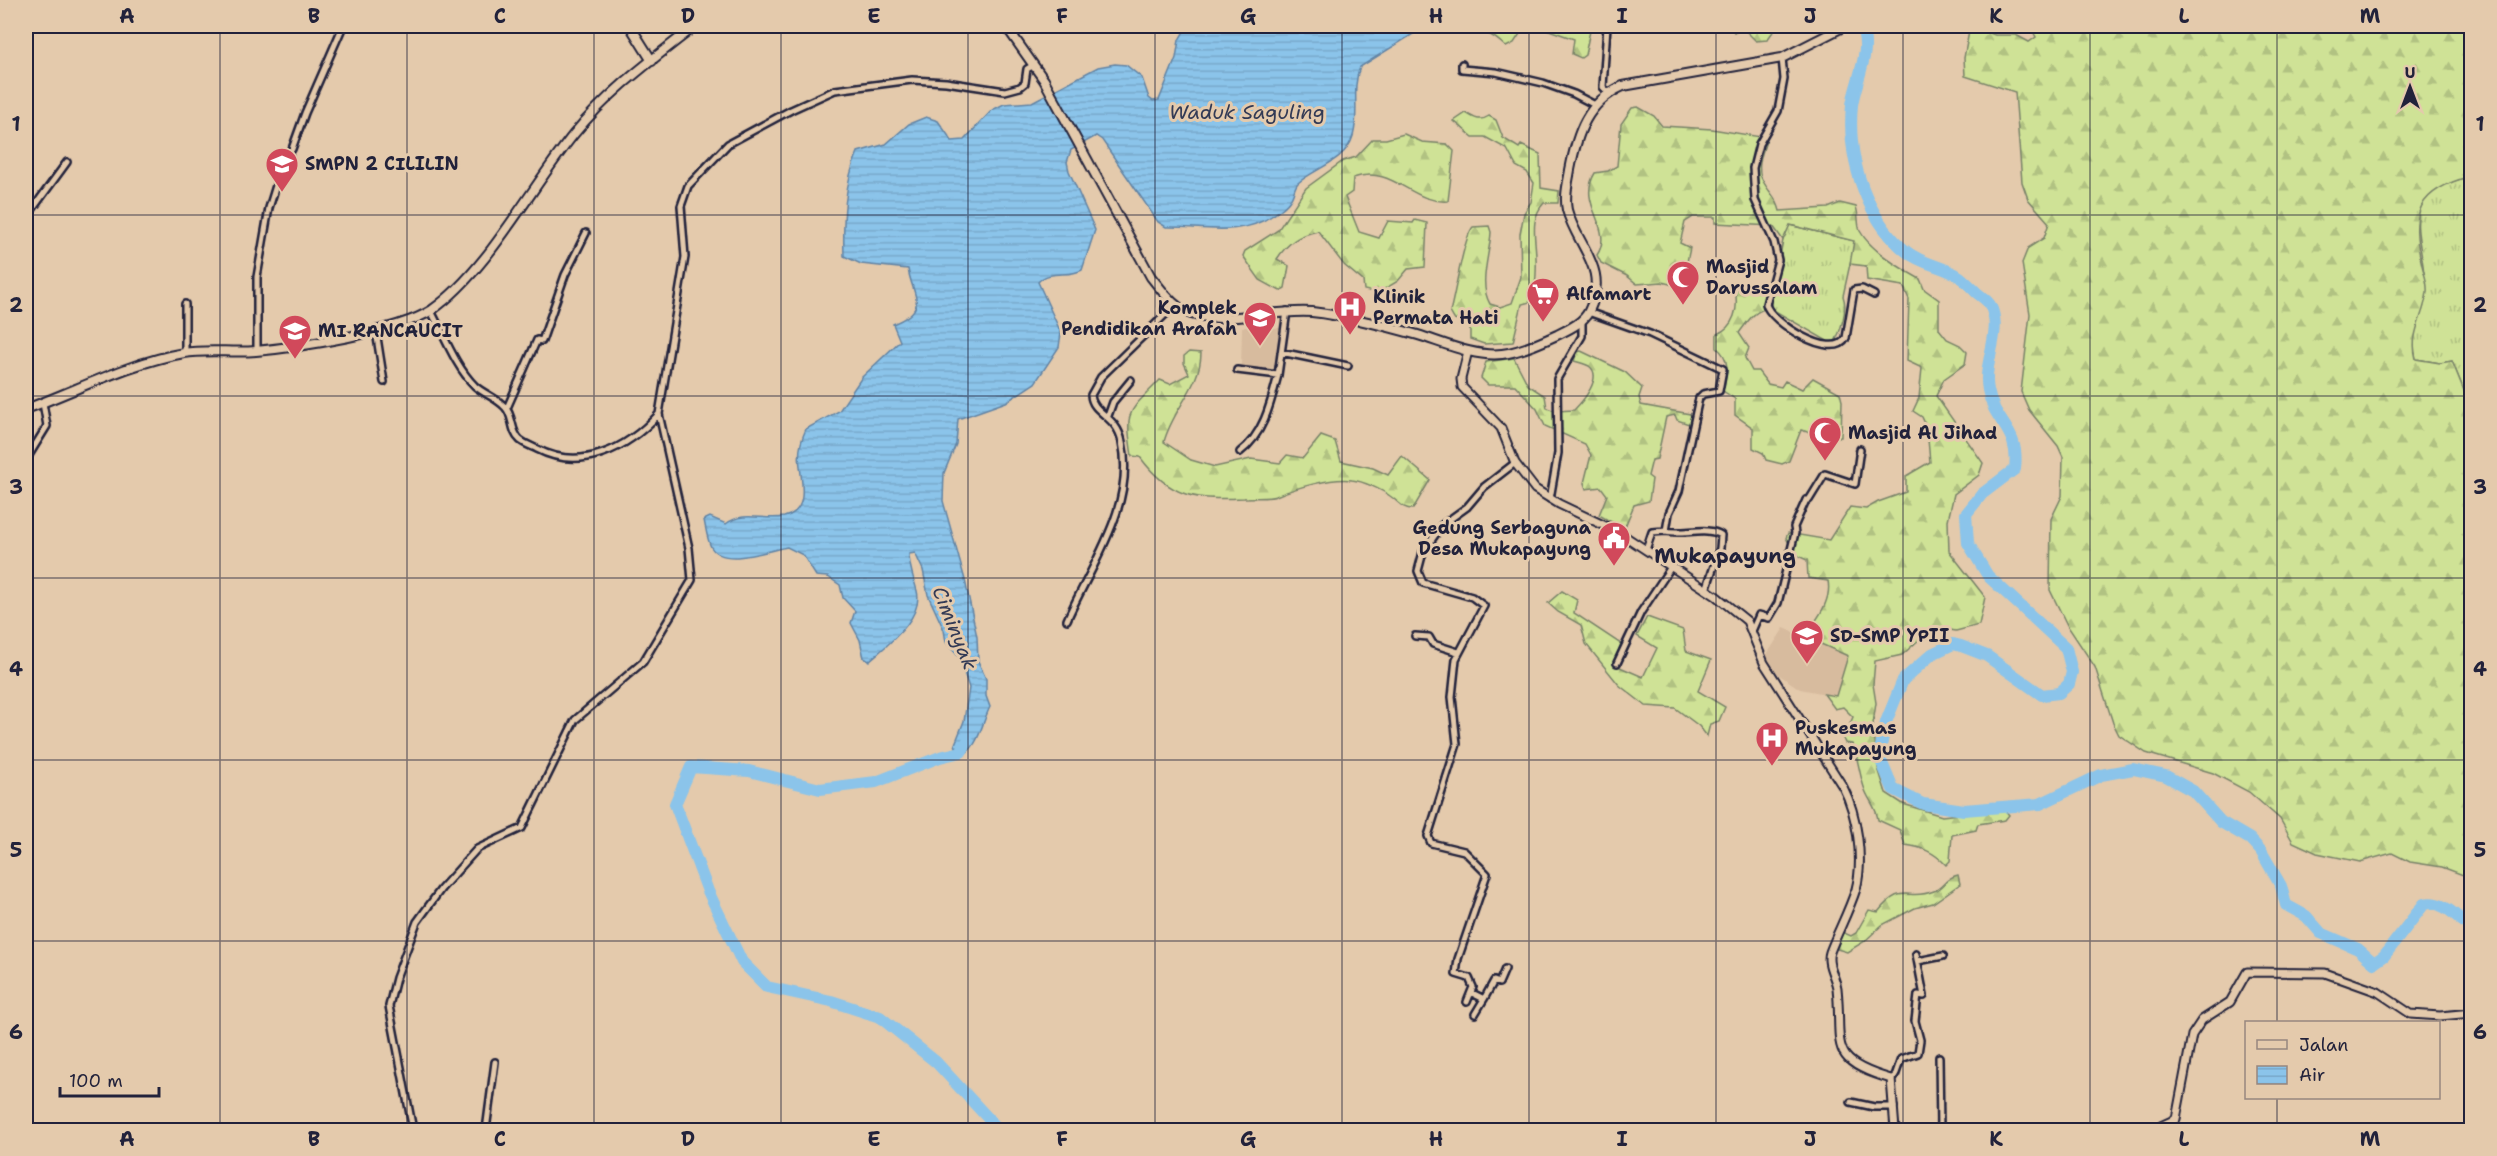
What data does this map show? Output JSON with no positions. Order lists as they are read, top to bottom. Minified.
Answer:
{"districts":["Mukapayung"],"water":["Waduk Saguling","Ciminyak"],"places":{"school or university":["SMPN 2 CILILIN","Komplek Pendidikan Arafah","MI RANCAUCIT","SD-SMP YPII"],"mosque":["Masjid Darussalam","Masjid Al Jihad"],"supermarket":["Alfamart"],"hospital":["Klinik Permata Hati","Puskesmas Mukapayung"],"public building":["Gedung Serbaguna Desa Mukapayung"]},"legend":["Jalan","Air"],"scale_bar":"100 m","north":"top","grid":{"columns":["A","B","C","D","E","F","G","H","I","J","K","L","M"],"rows":["1","2","3","4","5","6"]}}
